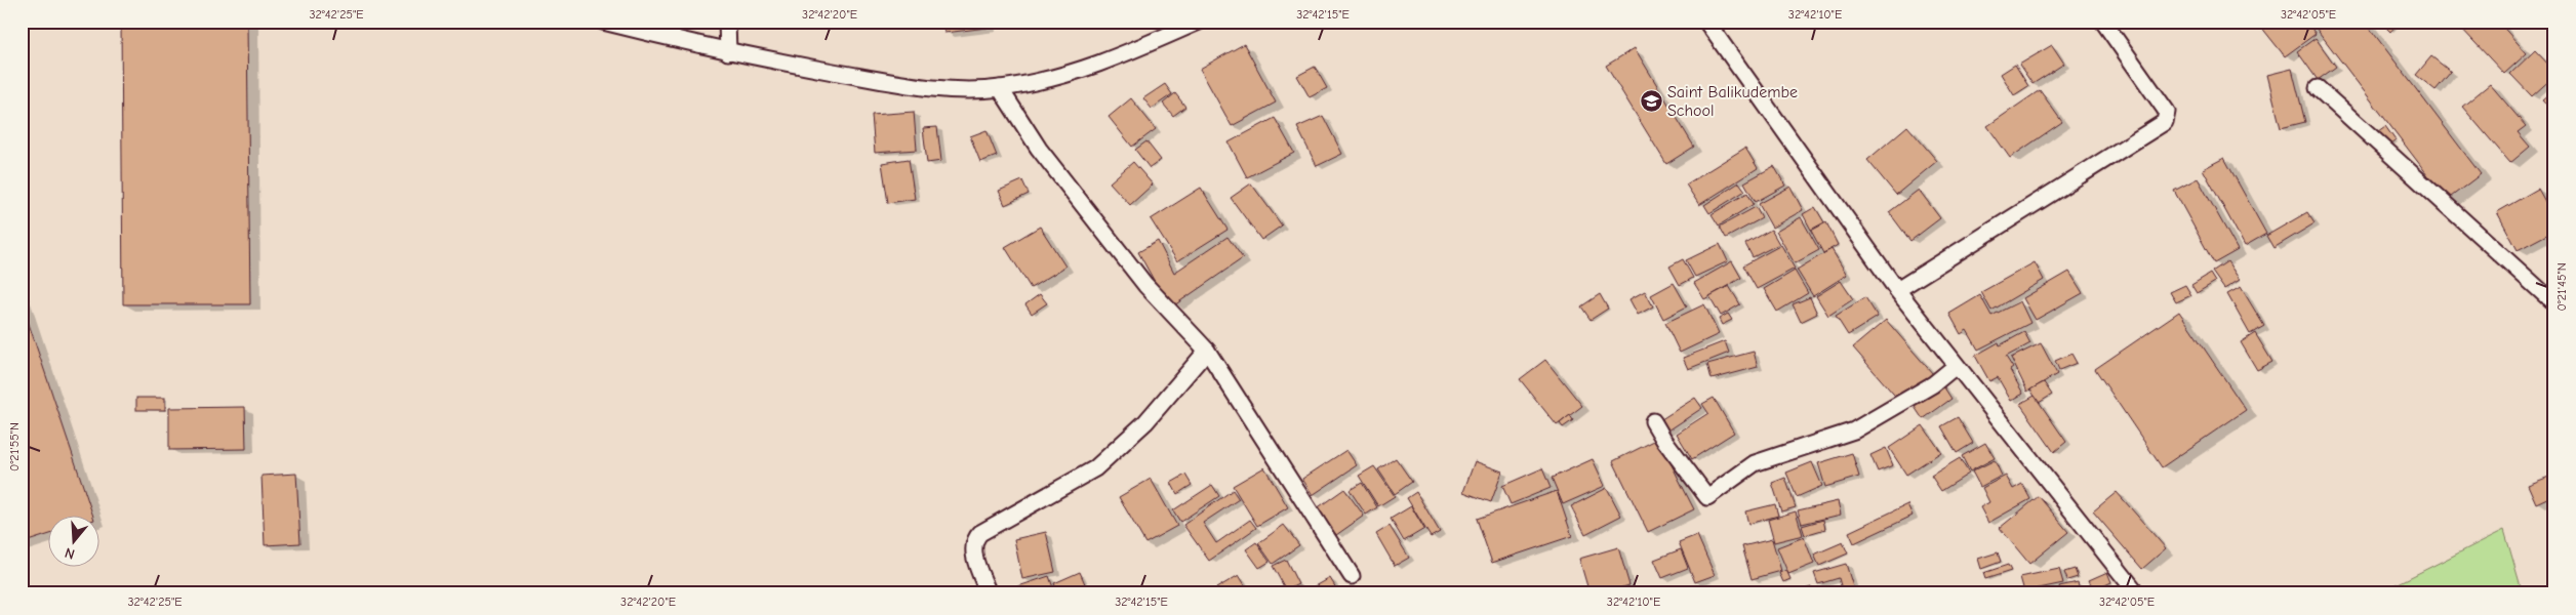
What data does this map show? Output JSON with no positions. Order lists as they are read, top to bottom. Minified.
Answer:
{"places":{"school or university":["Saint Balikudembe School"]},"north":"bottom","coordinates":["32°42'25\"E","32°42'20\"E","32°42'15\"E","32°42'10\"E","32°42'05\"E","0°21'45\"N","0°21'55\"N"]}
